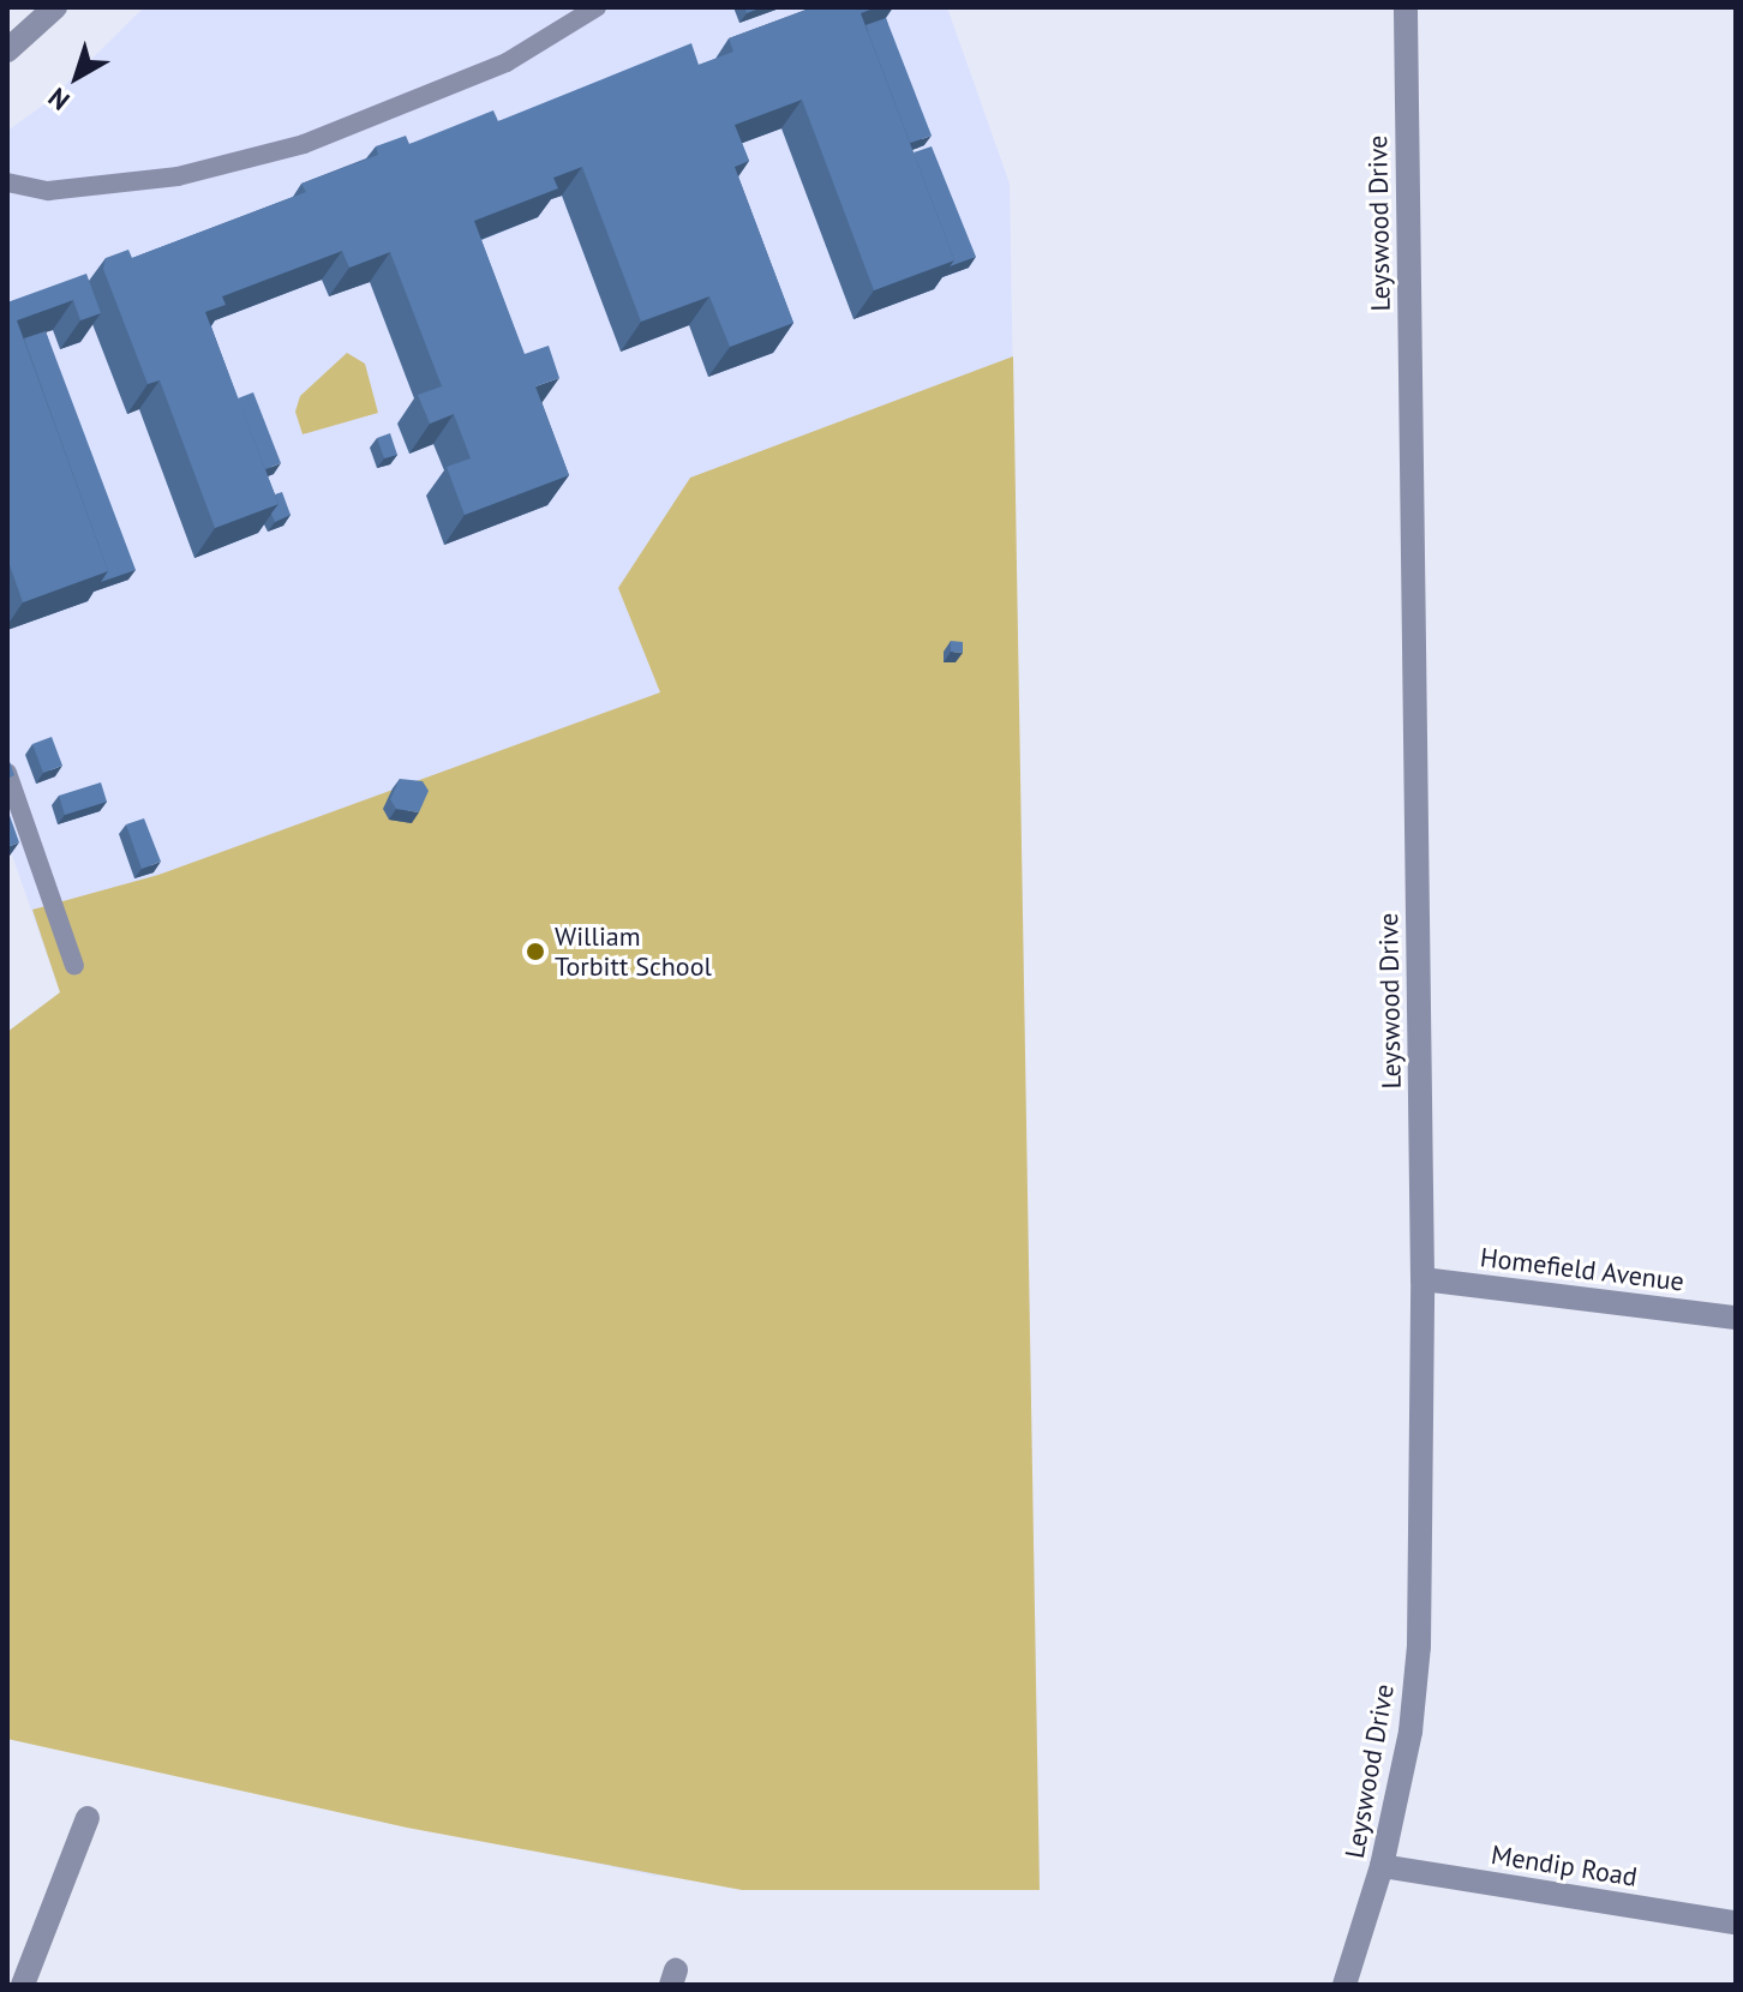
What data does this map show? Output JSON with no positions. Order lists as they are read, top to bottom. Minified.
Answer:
{"streets":{"street":["Leyswood Drive","Homefield Avenue","Mendip Road"]},"crossings":[["Leyswood Drive","Homefield Avenue"],["Leyswood Drive","Mendip Road"]],"places":["William Torbitt School"],"north":"bottom left"}
